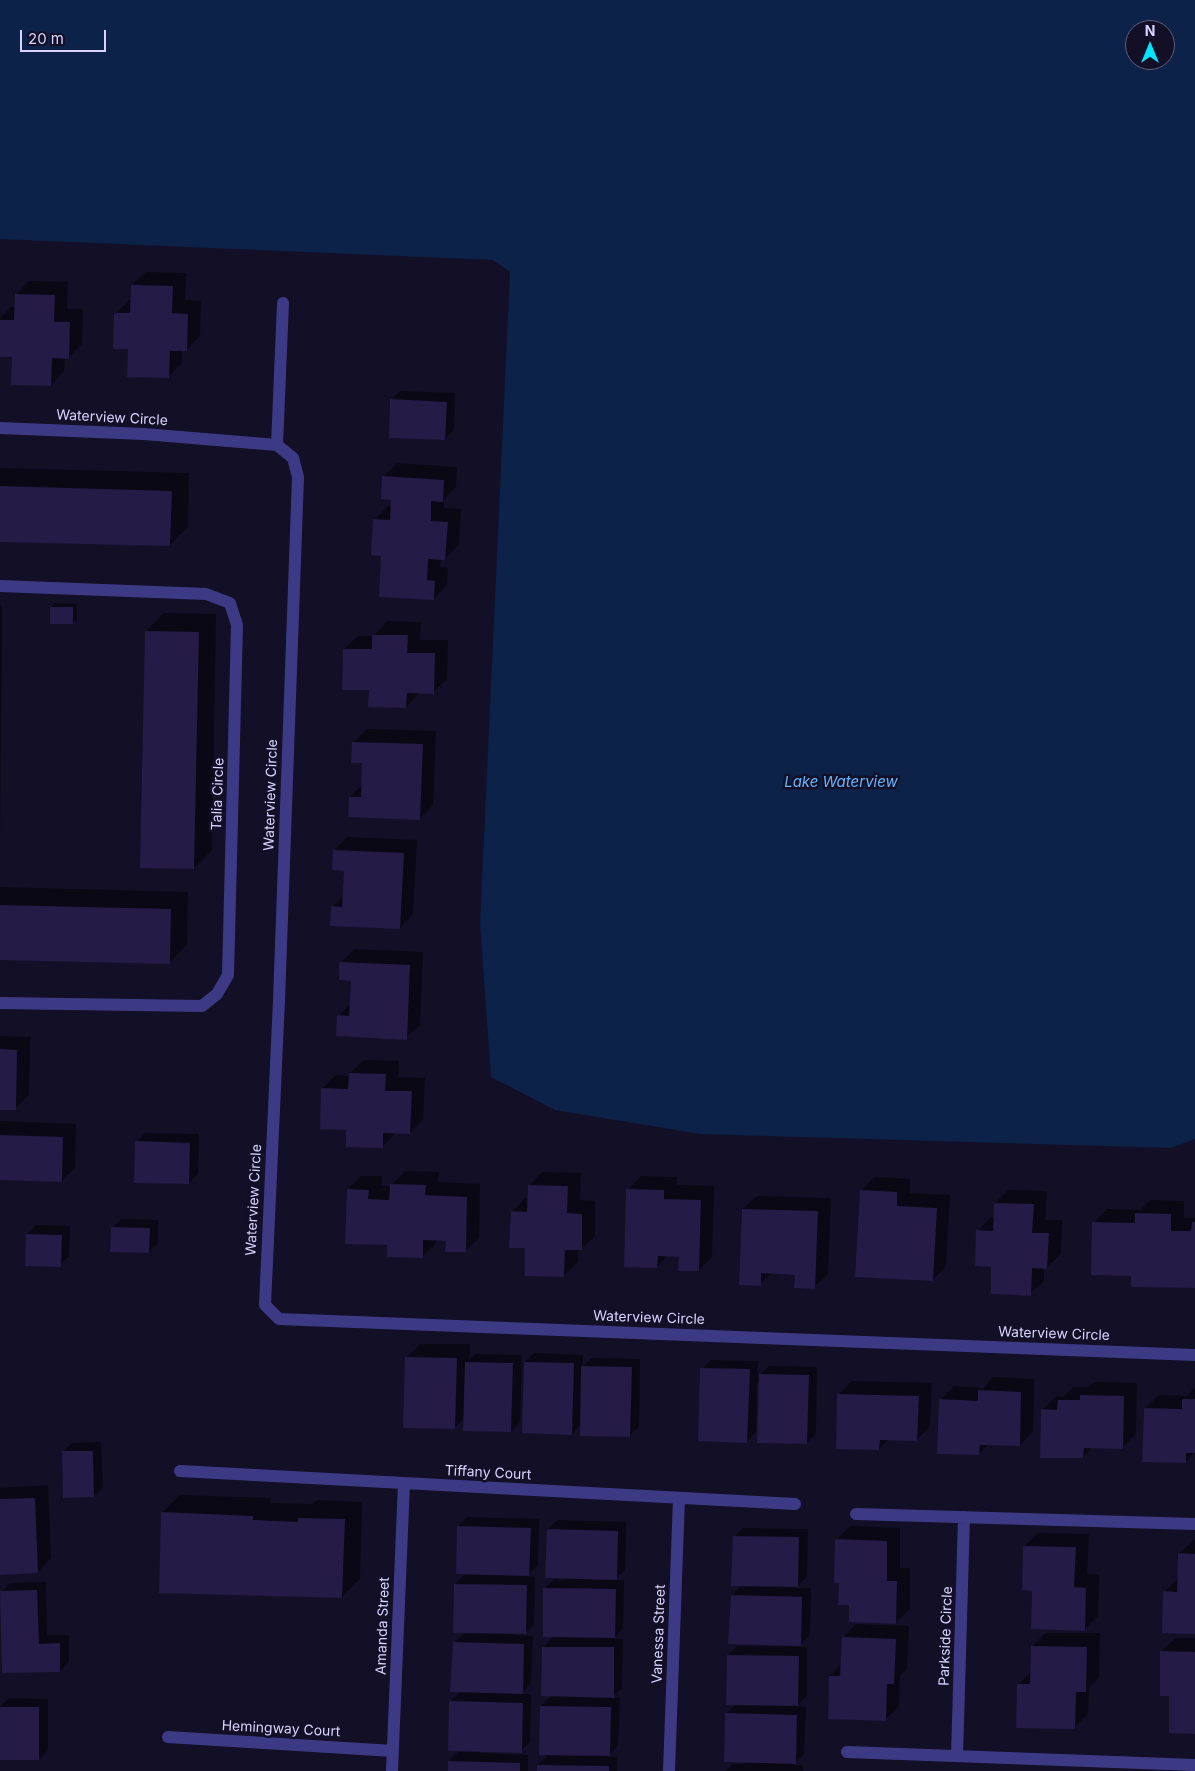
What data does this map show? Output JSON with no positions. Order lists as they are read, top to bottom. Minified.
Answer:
{"streets":{"street":["Waterview Circle","Talia Circle","Tiffany Court","Amanda Street","Vanessa Street","Parkside Circle","Hemingway Court"]},"crossings":[["Tiffany Court","Amanda Street"],["Tiffany Court","Vanessa Street"],["Amanda Street","Hemingway Court"]],"water":["Lake Waterview"],"scale_bar":"20 m","north":"top"}
